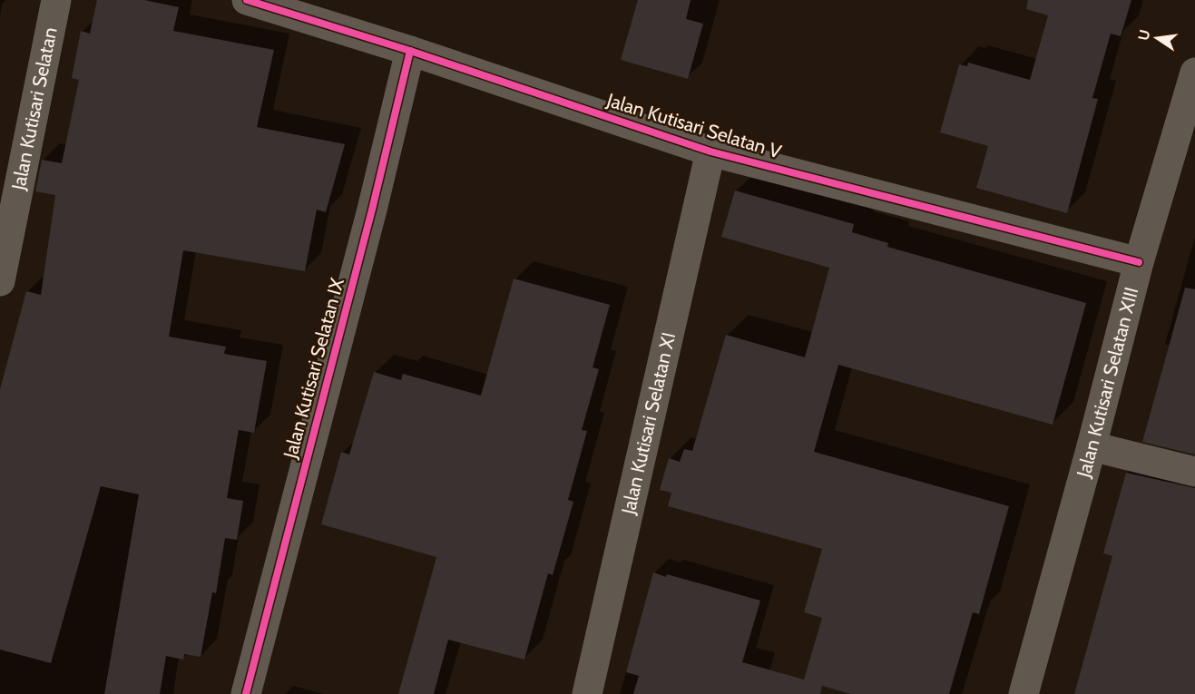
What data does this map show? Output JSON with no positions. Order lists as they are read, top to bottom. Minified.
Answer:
{"streets":{"street":["Jalan Kutisari Selatan","Jalan Kutisari Selatan V","Jalan Kutisari Selatan IX","Jalan Kutisari Selatan XIII","Jalan Kutisari Selatan XI"]},"crossings":[["Jalan Kutisari Selatan V","Jalan Kutisari Selatan IX"],["Jalan Kutisari Selatan V","Jalan Kutisari Selatan XIII"],["Jalan Kutisari Selatan V","Jalan Kutisari Selatan XI"]],"north":"left"}
